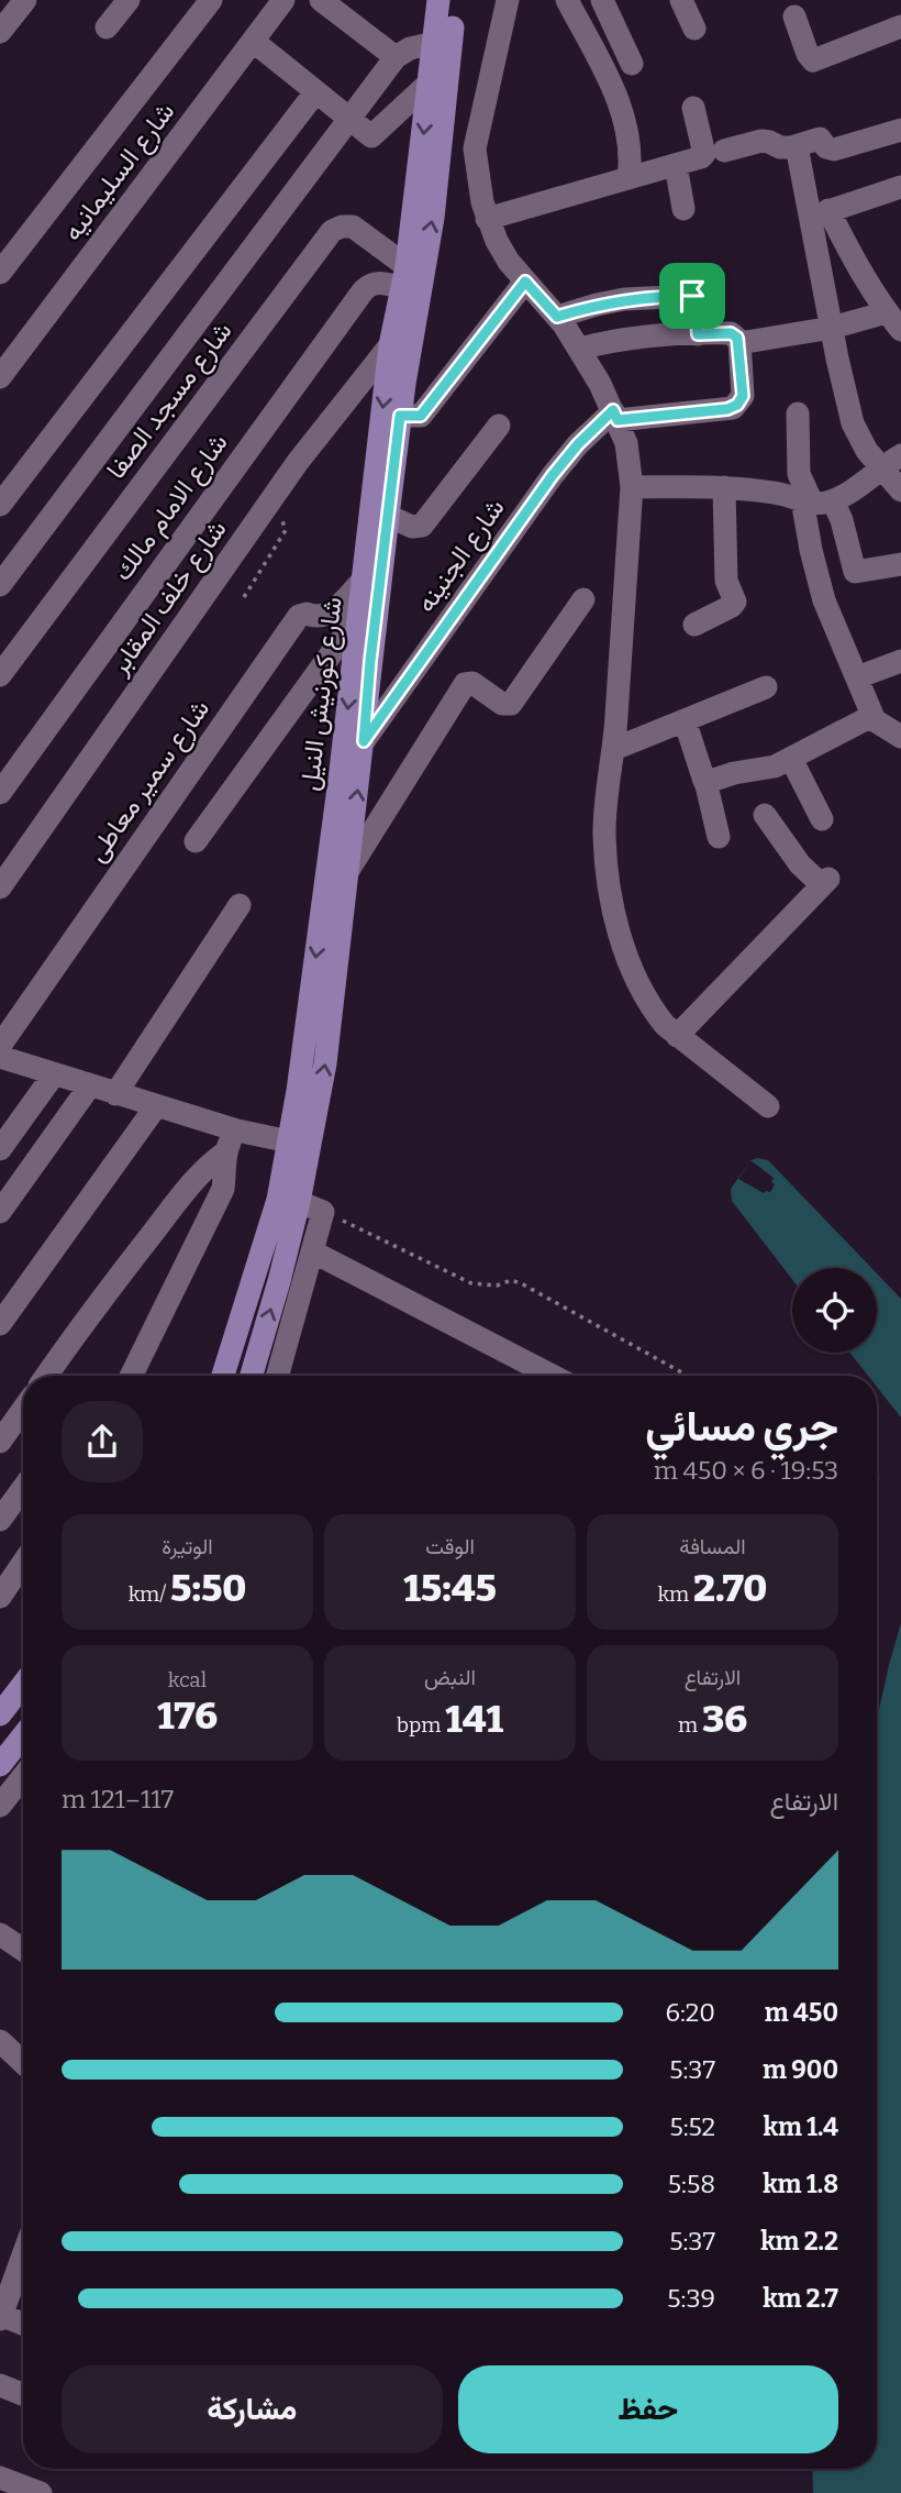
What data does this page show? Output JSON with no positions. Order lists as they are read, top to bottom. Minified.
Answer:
{"streets":{"main road":["شارع كورنيش النيل"],"street":["شارع السليمانيه","شارع مسجد الصفا","شارع الامام مالك","شارع الجنينه","شارع خلف المقابر","شارع سمير معاطى"]},"crossings":[["شارع مسجد الصفا","شارع الامام مالك"],["شارع مسجد الصفا","شارع كورنيش النيل"],["شارع الامام مالك","شارع كورنيش النيل"],["شارع الجنينه","شارع كورنيش النيل"],["شارع خلف المقابر","شارع كورنيش النيل"],["شارع كورنيش النيل","شارع سمير معاطى"]],"page":{"heading":["جري مسائي","19:53 · 6 × 450 m"],"stats":[["المسافة","2.70 km"],["الوقت","15:45"],["الوتيرة","5:50 /km"],["الارتفاع","36 m"],["النبض","141 bpm"],["kcal","176"]],"chart":["الارتفاع","117–121 m"],"list":[{"name":"450 m","note":"6:20"},{"name":"900 m","note":"5:37"},{"name":"1.4 km","note":"5:52"},{"name":"1.8 km","note":"5:58"},{"name":"2.2 km","note":"5:37"},{"name":"2.7 km","note":"5:39"}],"buttons":["حفظ","مشاركة"]}}
